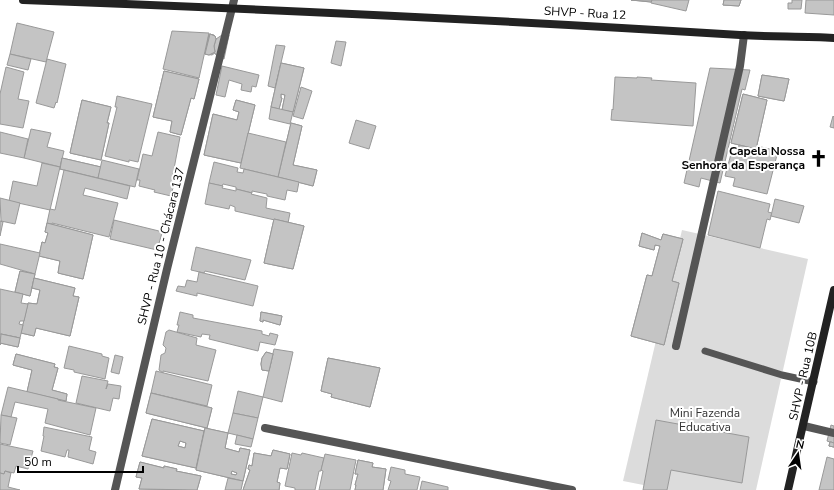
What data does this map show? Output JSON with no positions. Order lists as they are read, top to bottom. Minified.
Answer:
{"streets":{"street":["SHVP - Rua 12","SHVP - Rua 10 - Chácara 137","SHVP - Rua 10B"]},"crossings":[["SHVP - Rua 12","SHVP - Rua 10 - Chácara 137"]],"parks":["Mini Fazenda Educativa"],"places":{"church":["Capela Nossa Senhora da Esperança"]},"scale_bar":"50 m","north":"top"}
